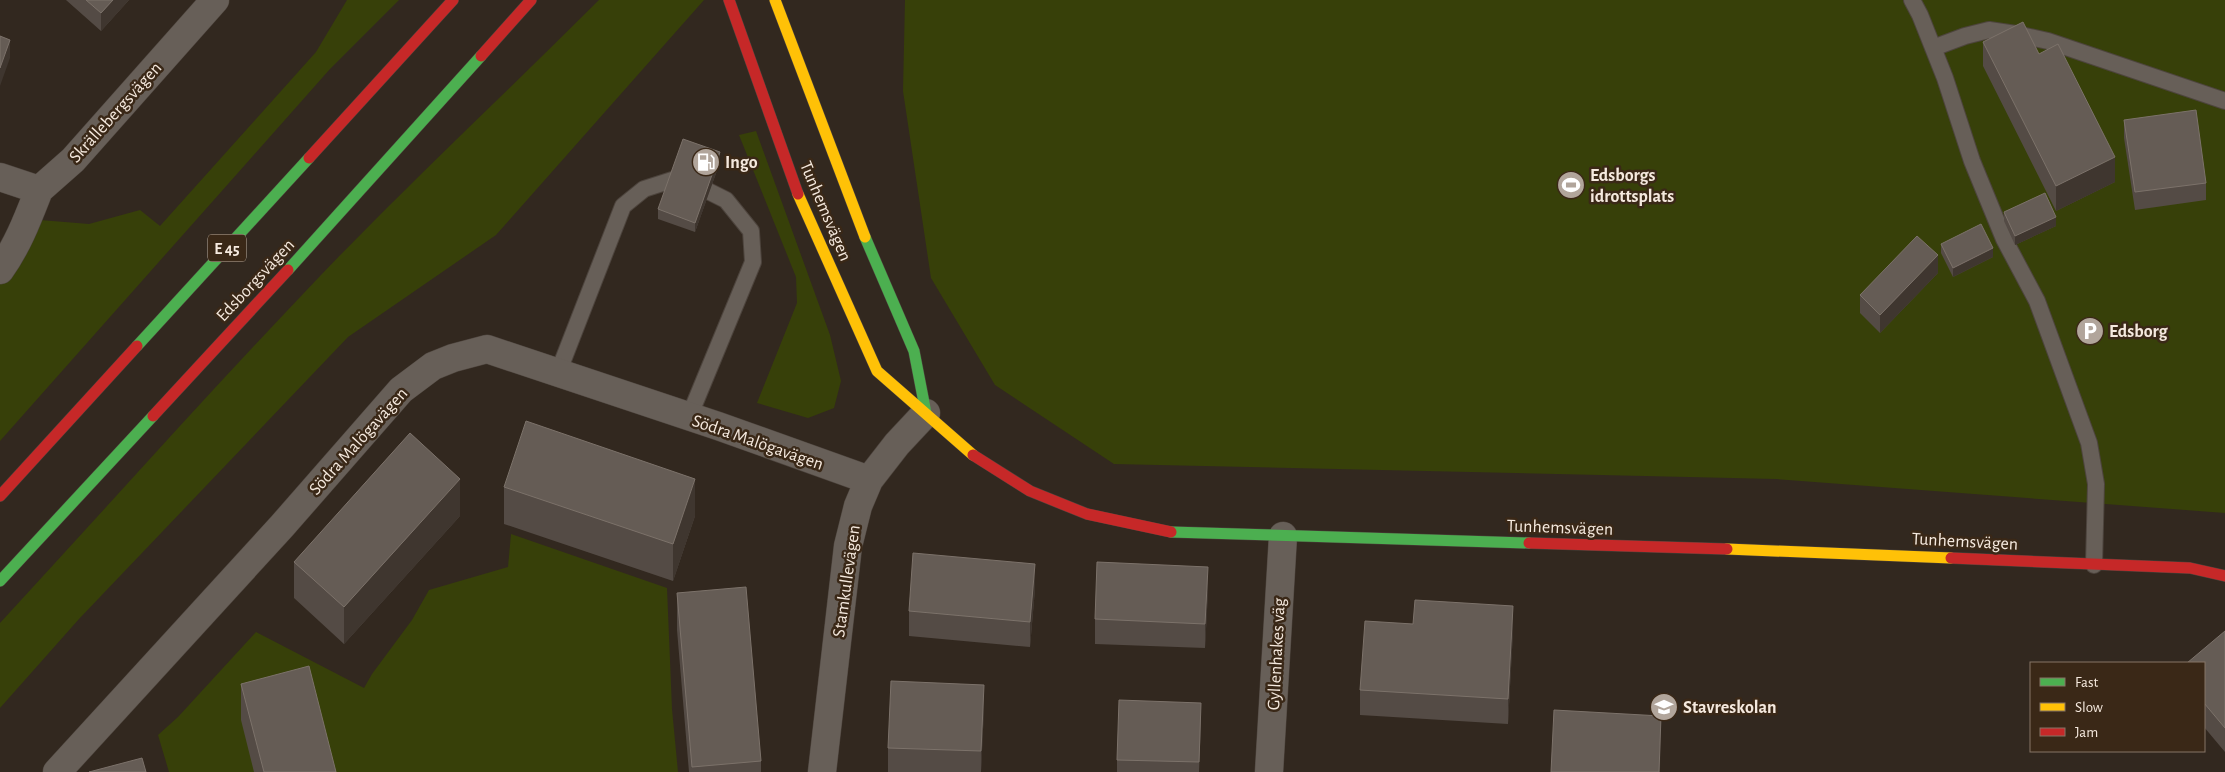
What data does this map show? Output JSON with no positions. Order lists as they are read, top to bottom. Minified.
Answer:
{"streets":{"main road":["Tunhemsvägen","E 45","Edsborgsvägen"],"street":["Skrällebergsvägen","Södra Malögavägen","Stamkullevägen","Gyllenhakes väg"]},"crossings":[["Tunhemsvägen","Stamkullevägen"],["Tunhemsvägen","Gyllenhakes väg"],["Södra Malögavägen","Stamkullevägen"]],"places":{"fuel station":["Ingo"],"sports":["Edsborgs idrottsplats"],"parking":["Edsborg"],"school or university":["Stavreskolan"]},"legend":["Fast","Slow","Jam"]}
